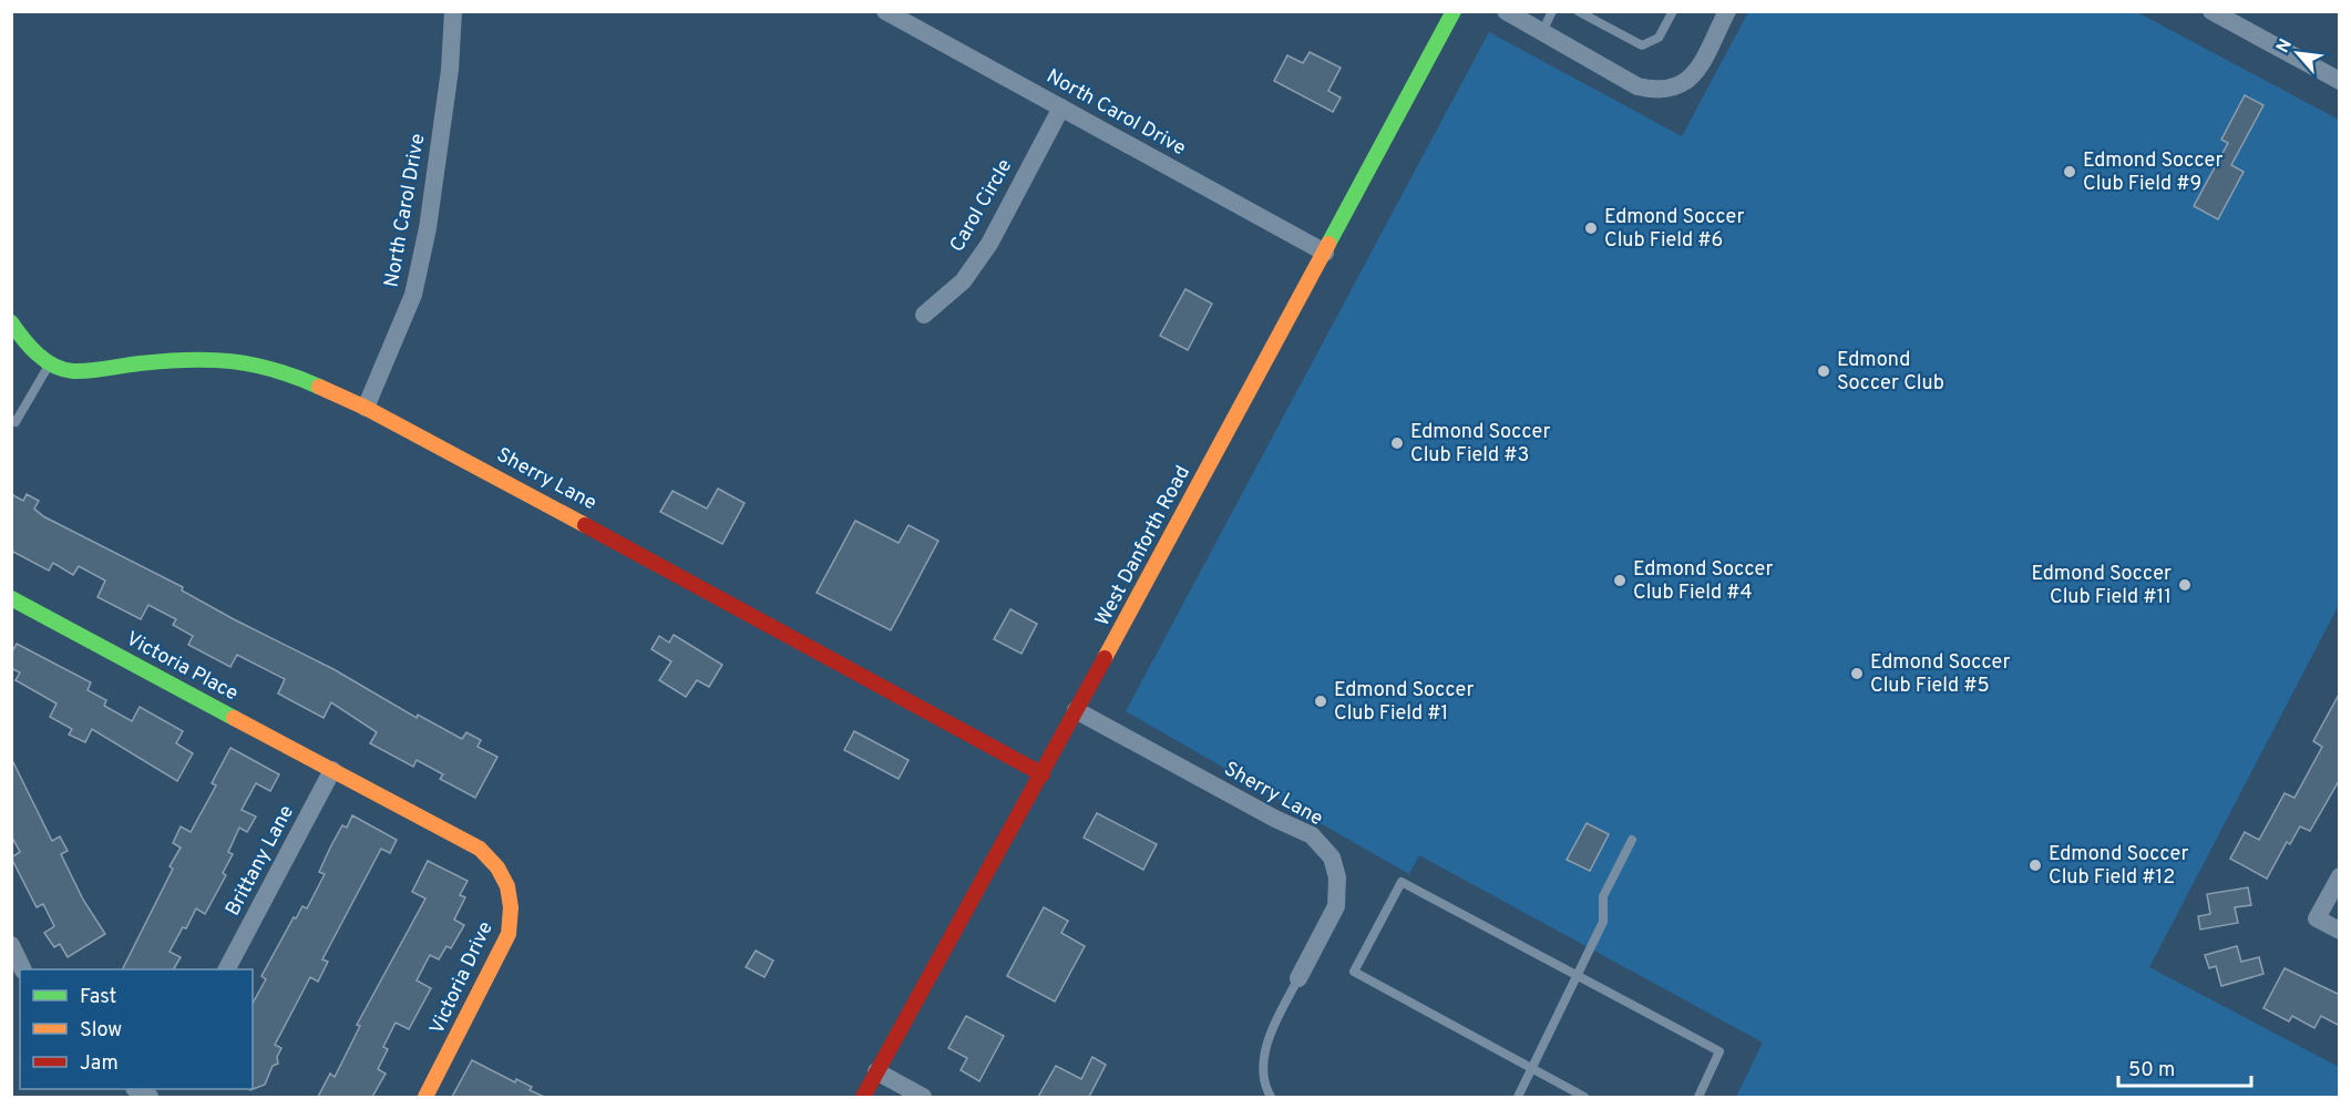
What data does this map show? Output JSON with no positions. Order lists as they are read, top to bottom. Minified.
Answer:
{"streets":{"street":["North Carol Drive","Carol Circle","Sherry Lane","West Danforth Road","Victoria Place","Brittany Lane","Victoria Drive"]},"crossings":[["North Carol Drive","Carol Circle"],["North Carol Drive","Sherry Lane"],["North Carol Drive","West Danforth Road"],["Sherry Lane","West Danforth Road"],["Victoria Place","Brittany Lane"],["Victoria Place","Victoria Drive"],["Brittany Lane","Victoria Drive"]],"places":["Edmond Soccer Club Field #9","Edmond Soccer Club Field #6","Edmond Soccer Club","Edmond Soccer Club Field #3","Edmond Soccer Club Field #4","Edmond Soccer Club Field #11","Edmond Soccer Club Field #5","Edmond Soccer Club Field #1","Edmond Soccer Club Field #12"],"legend":["Fast","Slow","Jam"],"scale_bar":"50 m","north":"top left"}
